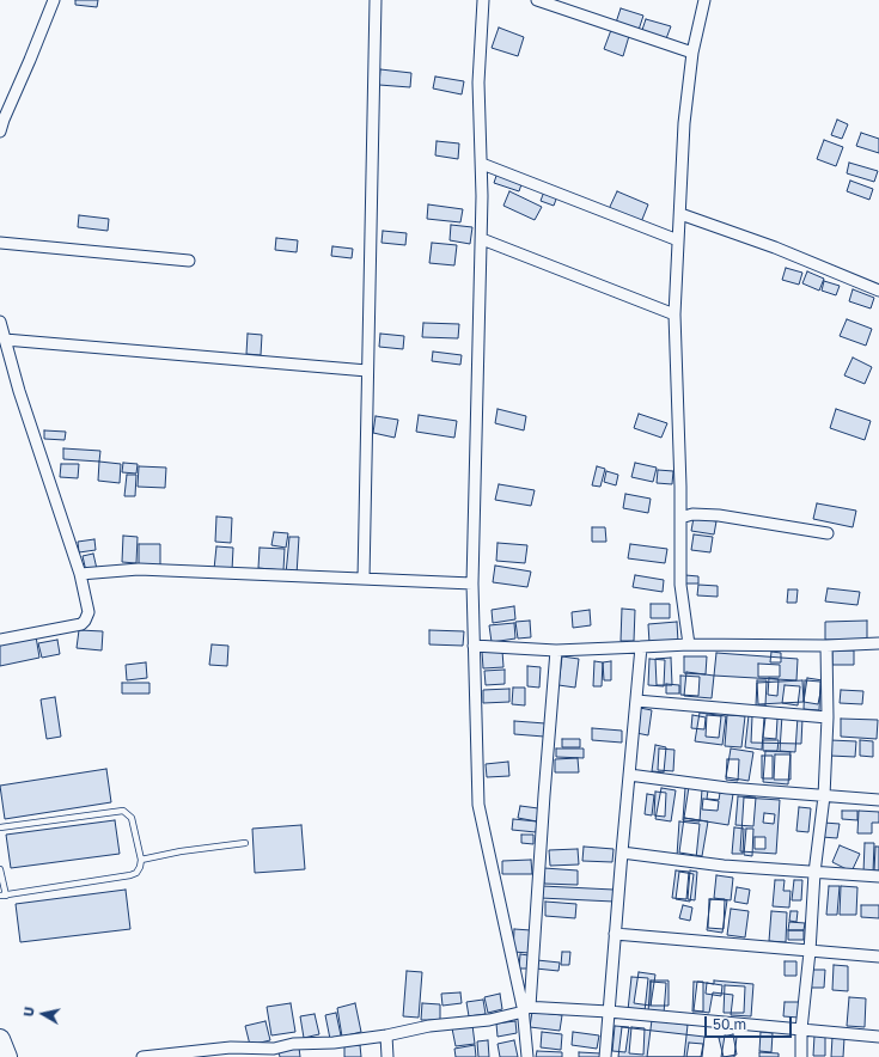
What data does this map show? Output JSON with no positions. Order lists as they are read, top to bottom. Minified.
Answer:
{"scale_bar":"50 m","north":"left"}
